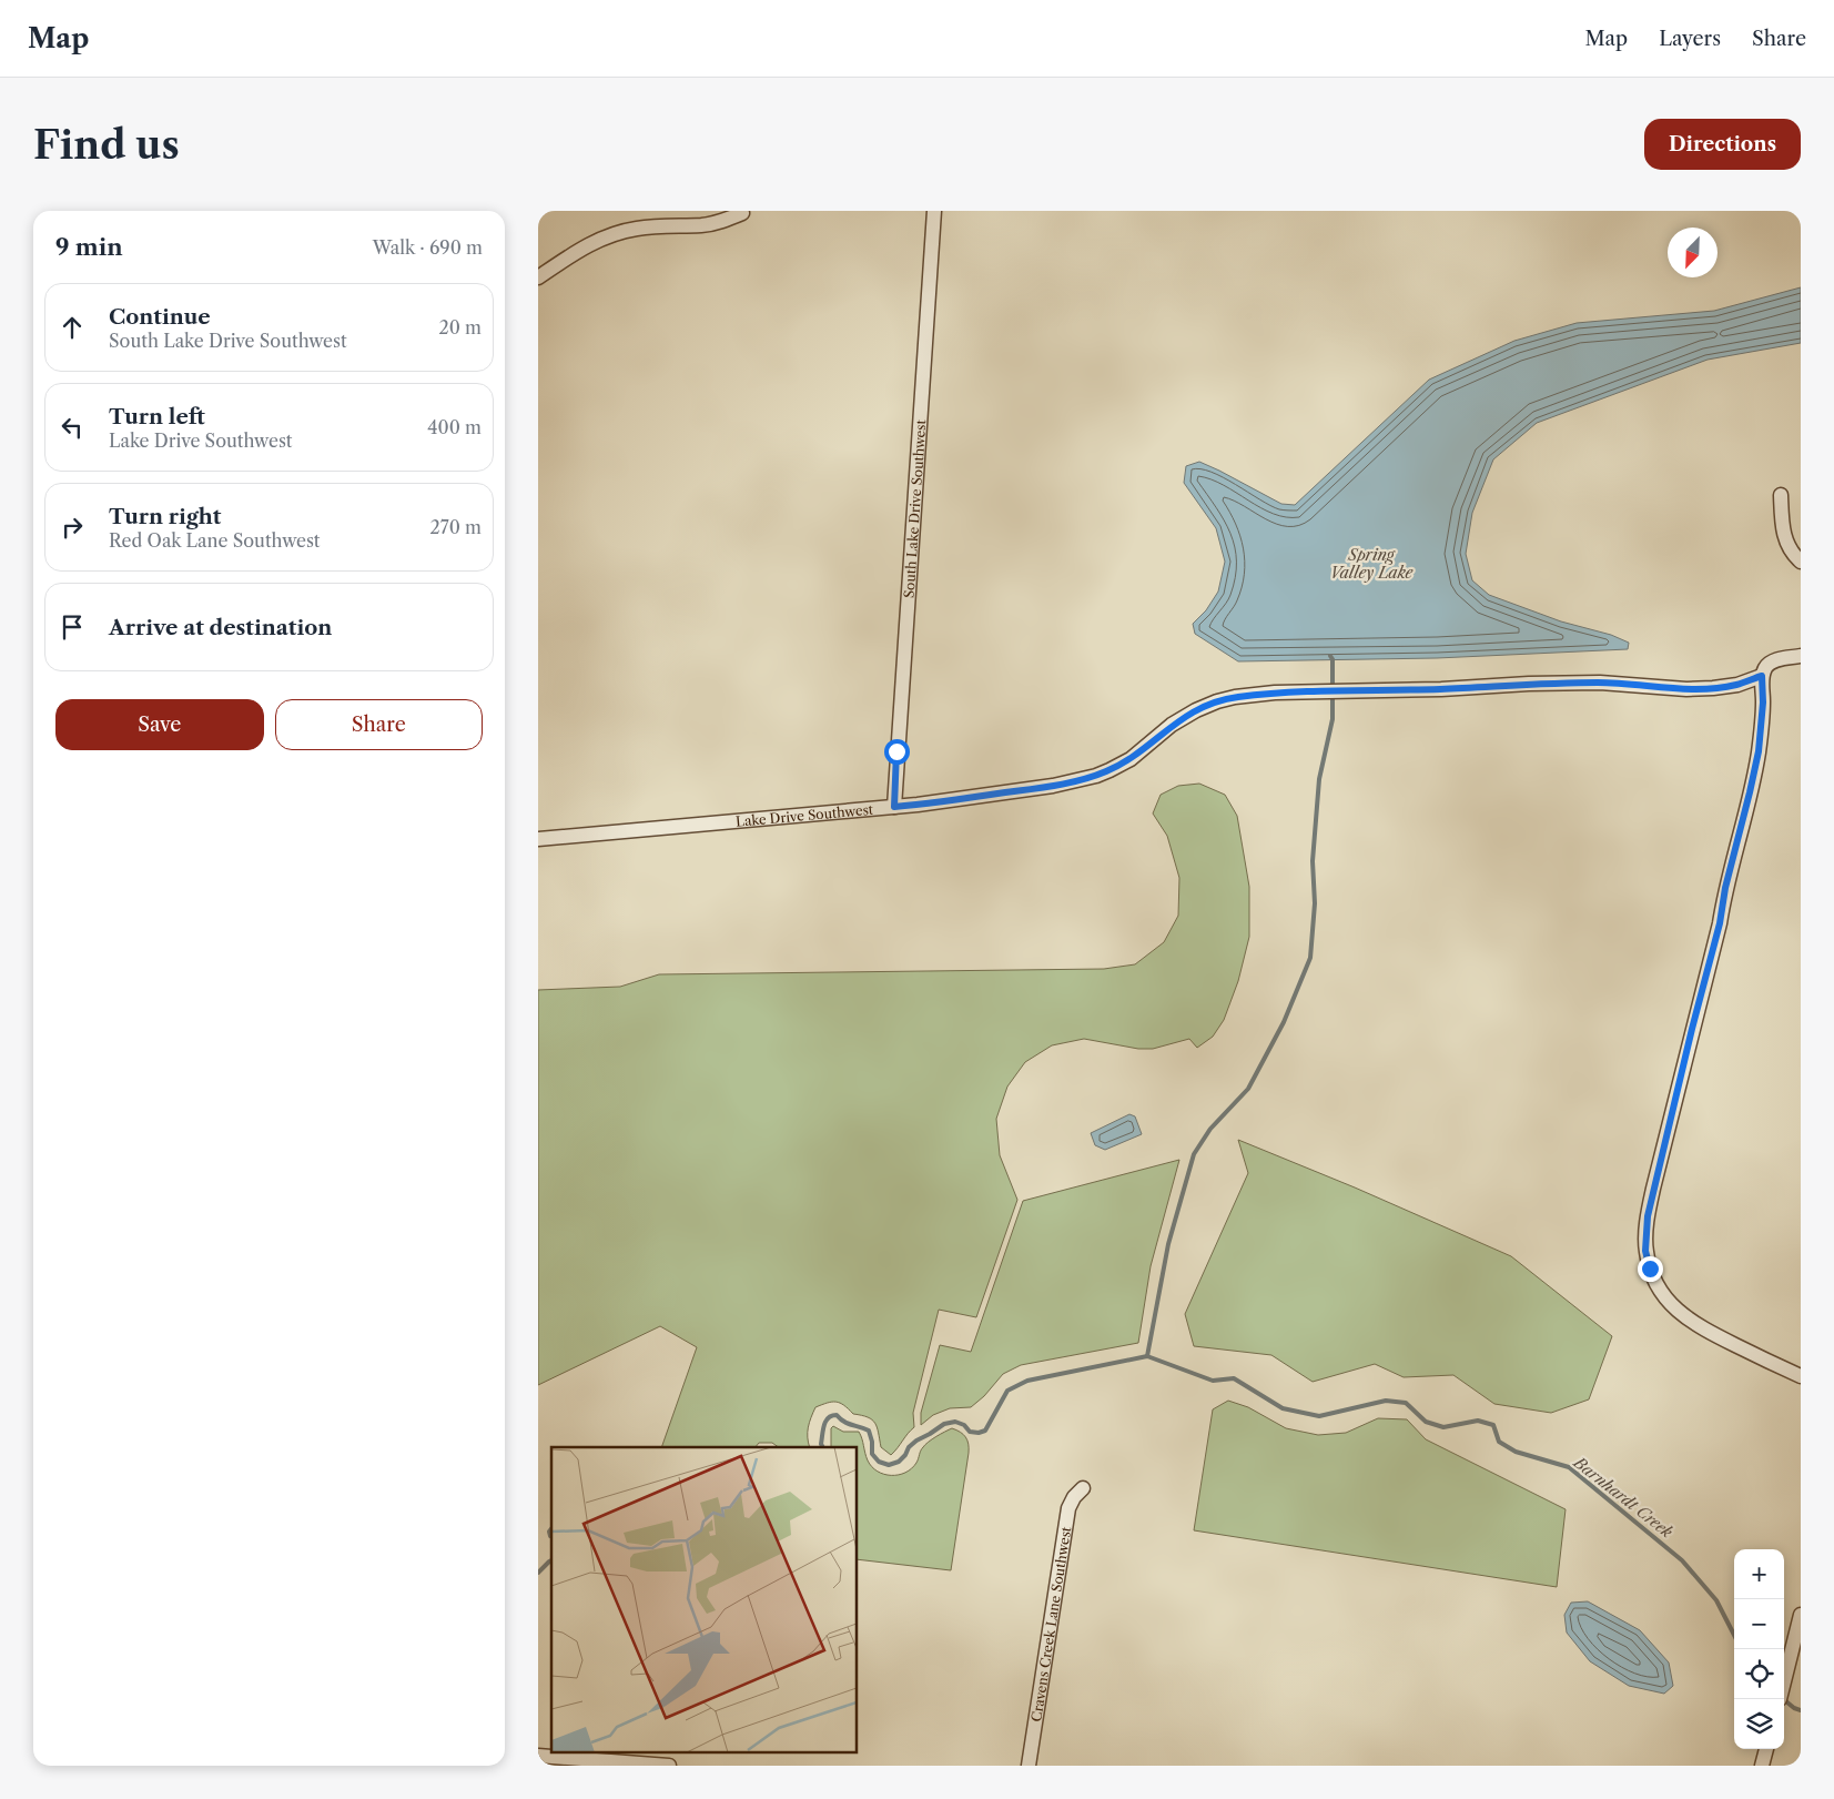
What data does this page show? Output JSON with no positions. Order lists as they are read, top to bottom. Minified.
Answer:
{"streets":{"street":["South Lake Drive Southwest","Lake Drive Southwest","Cravens Creek Lane Southwest"]},"crossings":[["South Lake Drive Southwest","Lake Drive Southwest"]],"water":["Spring Valley Lake","Barnhardt Creek"],"north":"bottom left","page":{"header":"Map","nav":["Map","Layers","Share"],"buttons":["Directions",["Save","Share"]],"title":"Find us","heading":["9 min","Walk · 690 m"],"list":[["Continue","South Lake Drive Southwest","20 m"],["Turn left","Lake Drive Southwest","400 m"],["Turn right","Red Oak Lane Southwest","270 m"],"Arrive at destination"],"map_buttons":["+","−"]}}
